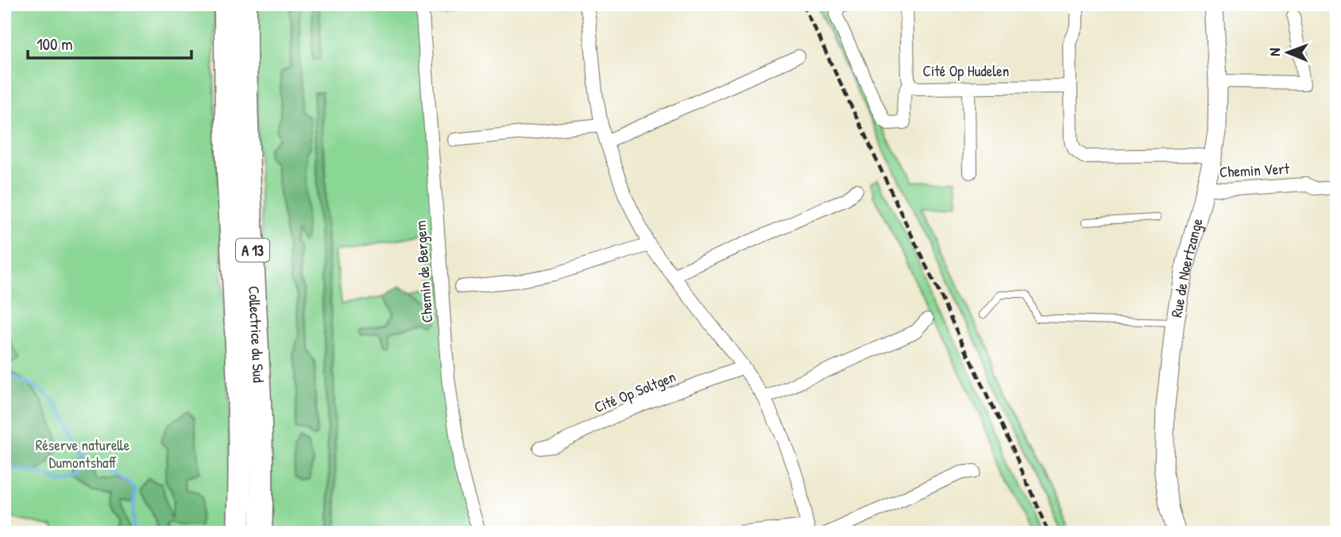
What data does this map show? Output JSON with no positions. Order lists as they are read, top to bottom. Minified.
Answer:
{"streets":{"highway":["A 13","Collectrice du Sud"],"main road":["Rue de Noertzange"],"street":["Cité Op Hudelen","Chemin Vert","Chemin de Bergem","Cité Op Soltgen"]},"crossings":[["Chemin Vert","Rue de Noertzange"]],"parks":["Réserve naturelle Dumontshaff"],"scale_bar":"100 m","north":"left"}
